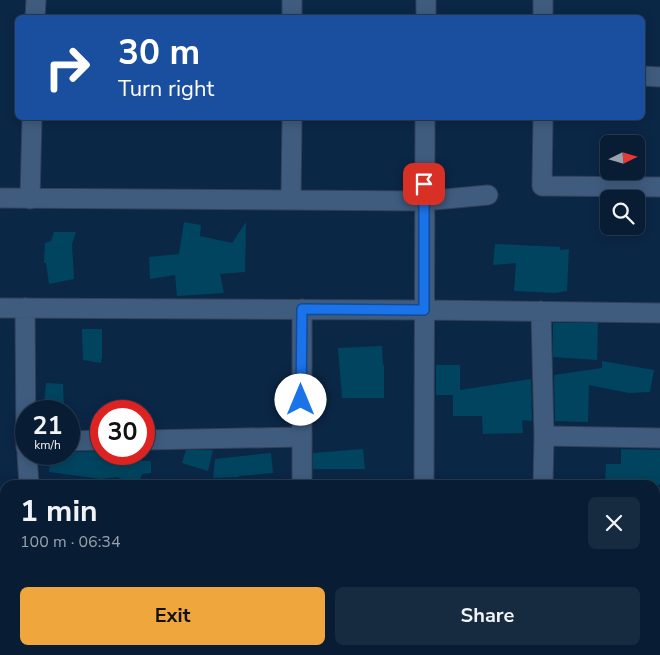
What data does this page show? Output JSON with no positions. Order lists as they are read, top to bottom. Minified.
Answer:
{"north":"right","page":{"turn":["30 m","Turn right"],"speed":"21 km/h","limit":"30","heading":["1 min","100 m · 06:34"],"buttons":["Exit","Share"]}}
